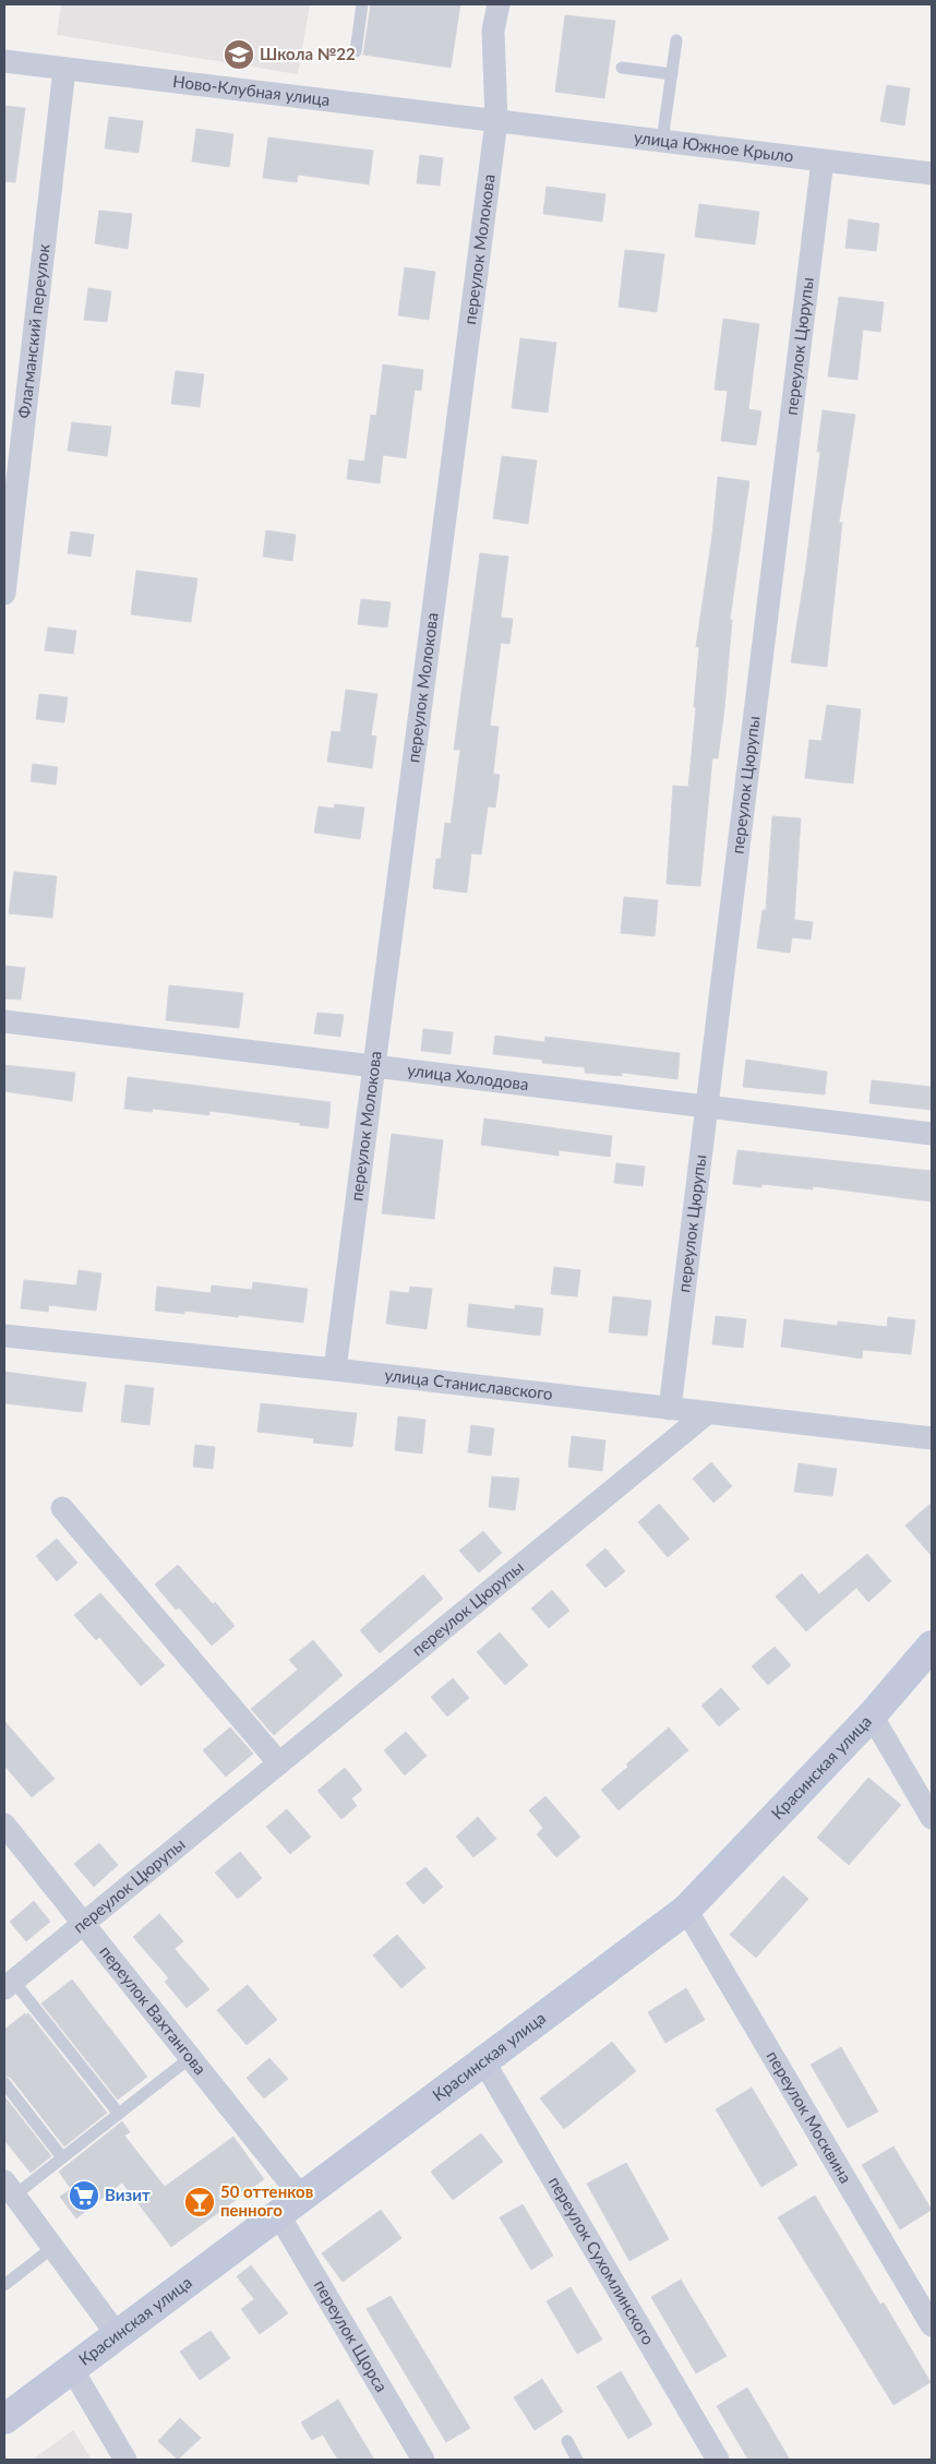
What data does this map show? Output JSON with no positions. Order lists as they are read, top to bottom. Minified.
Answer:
{"streets":{"main road":["Красинская улица"],"street":["Ново-Клубная улица","улица Южное Крыло","переулок Молокова","Флагманский переулок","переулок Цюрупы","улица Холодова","улица Станиславского","переулок Вахтангова","переулок Москвина","переулок Сухомлинского","переулок Щорса"]},"crossings":[["Ново-Клубная улица","улица Южное Крыло"],["Ново-Клубная улица","переулок Молокова"],["Ново-Клубная улица","Флагманский переулок"],["улица Южное Крыло","переулок Молокова"],["улица Южное Крыло","переулок Цюрупы"],["переулок Молокова","улица Холодова"],["переулок Молокова","улица Станиславского"],["переулок Цюрупы","улица Холодова"],["переулок Цюрупы","улица Станиславского"],["переулок Цюрупы","переулок Вахтангова"],["Красинская улица","переулок Вахтангова"],["Красинская улица","переулок Москвина"],["Красинская улица","переулок Сухомлинского"],["Красинская улица","переулок Щорса"],["переулок Вахтангова","переулок Щорса"]],"places":{"school or university":["Школа №22"],"supermarket":["Визит"],"bar":["50 оттенков пенного"]}}
